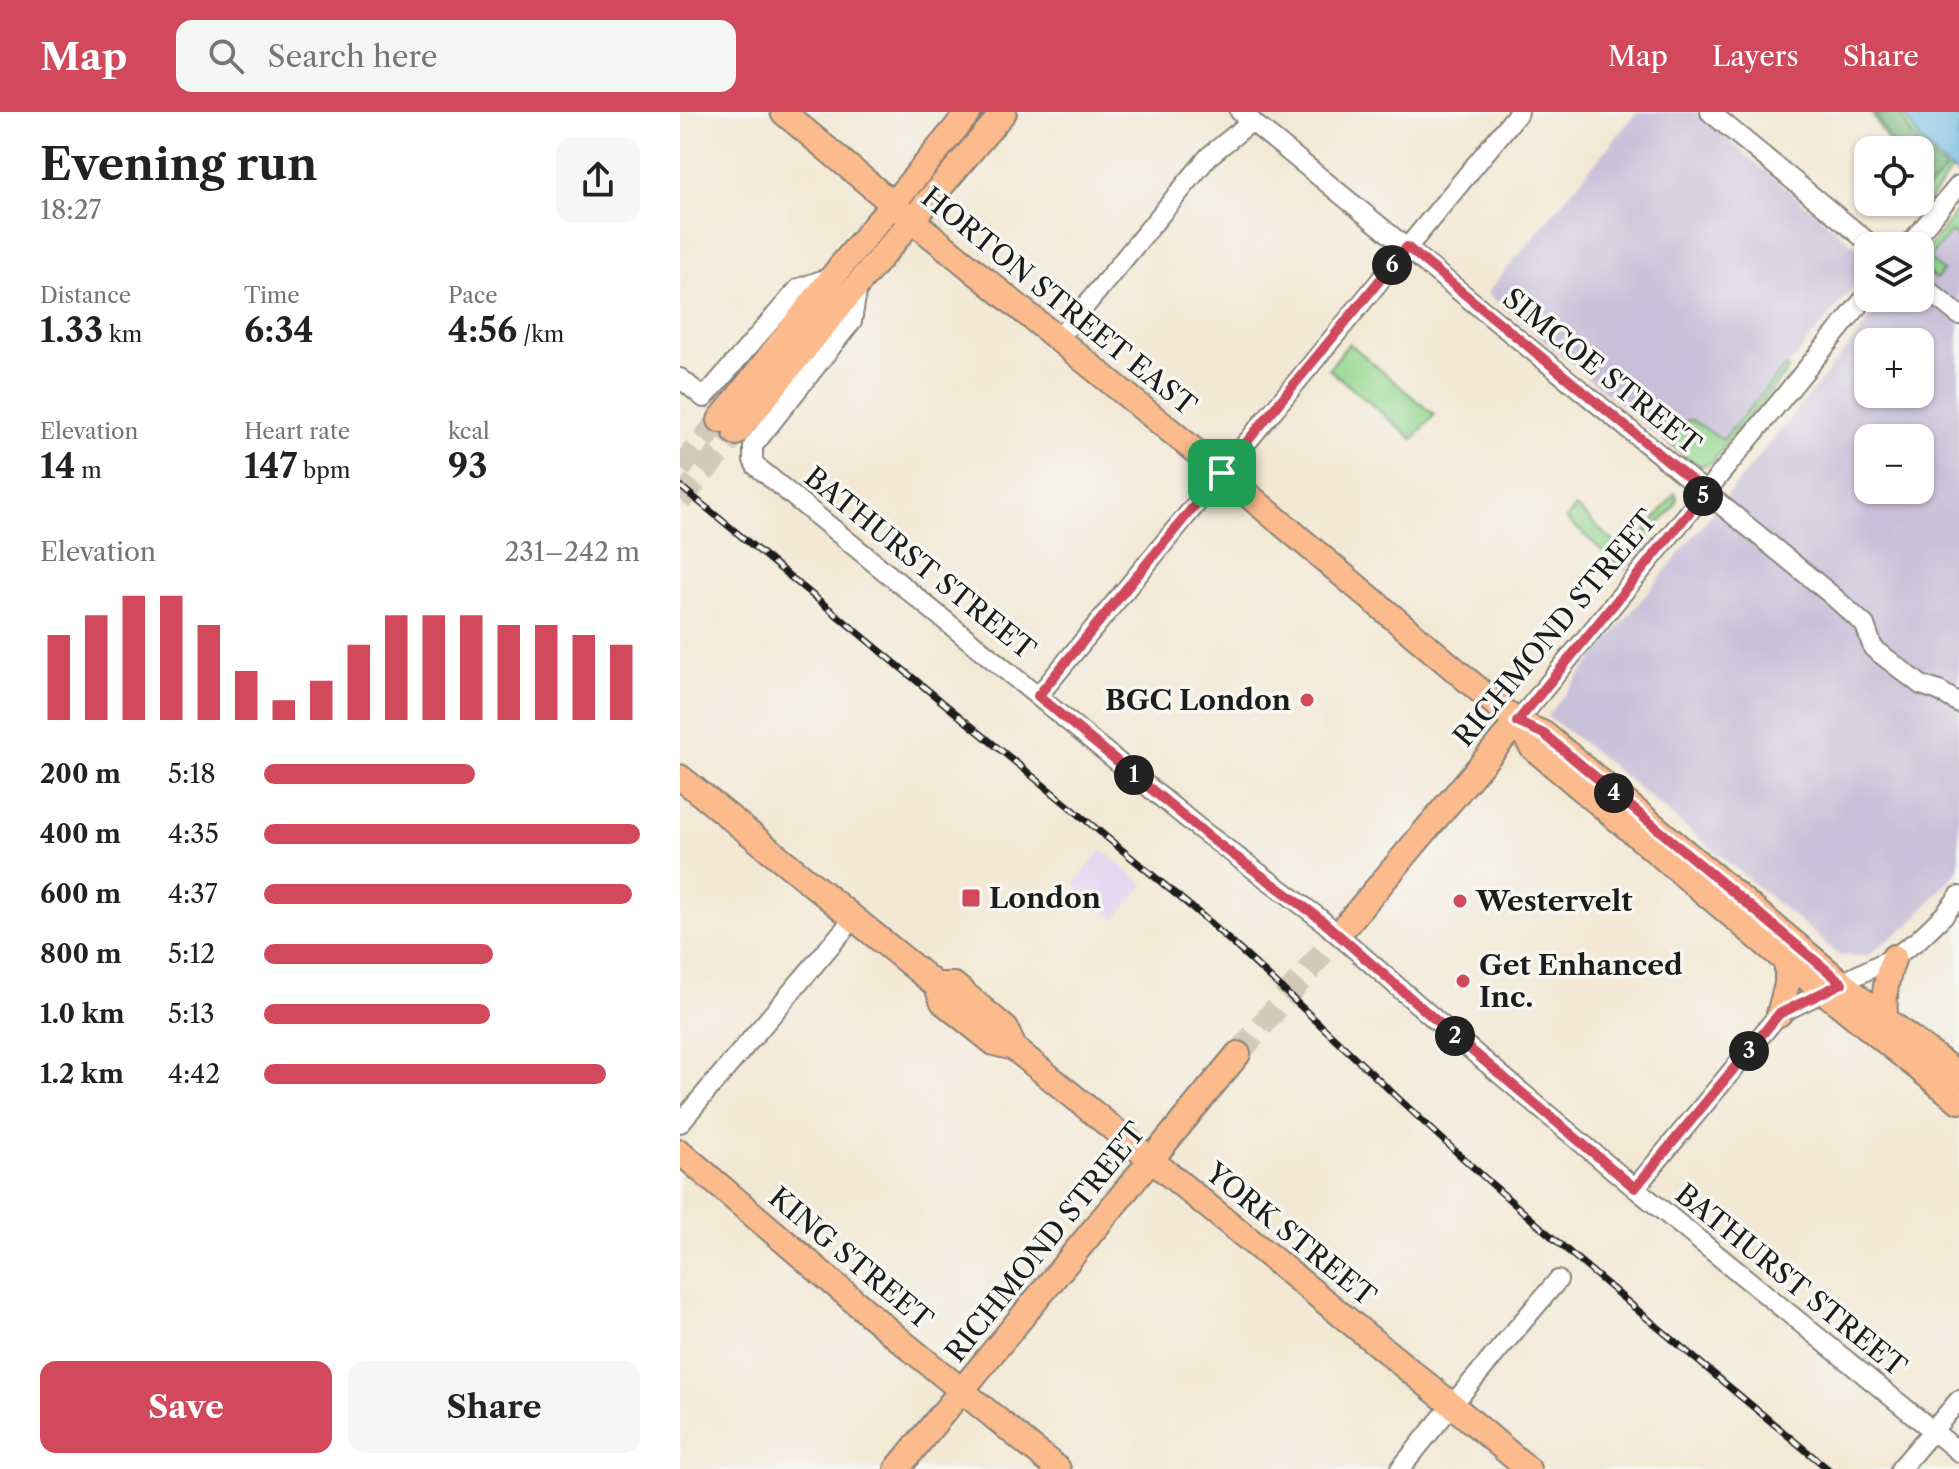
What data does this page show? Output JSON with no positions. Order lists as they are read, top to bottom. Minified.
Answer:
{"streets":{"main road":["HORTON STREET EAST","RICHMOND STREET","YORK STREET","KING STREET"],"street":["SIMCOE STREET","BATHURST STREET"]},"crossings":[["HORTON STREET EAST","RICHMOND STREET"],["SIMCOE STREET","RICHMOND STREET"],["RICHMOND STREET","YORK STREET"],["RICHMOND STREET","KING STREET"]],"places":{"other":["BGC London","Westervelt","Get Enhanced Inc."],"transit":["London"]},"page":{"header":"Map","search":"Search here","nav":["Map","Layers","Share"],"heading":["Evening run","18:27"],"map_buttons":["+","−"],"pins":["6","5","1","4","2","3"],"stats":[["Distance","1.33 km"],["Time","6:34"],["Pace","4:56 /km"],["Elevation","14 m"],["Heart rate","147 bpm"],["kcal","93"]],"chart":["Elevation","231–242 m"],"list":[{"name":"200 m","note":"5:18"},{"name":"400 m","note":"4:35"},{"name":"600 m","note":"4:37"},{"name":"800 m","note":"5:12"},{"name":"1.0 km","note":"5:13"},{"name":"1.2 km","note":"4:42"}],"buttons":["Save","Share"]}}
